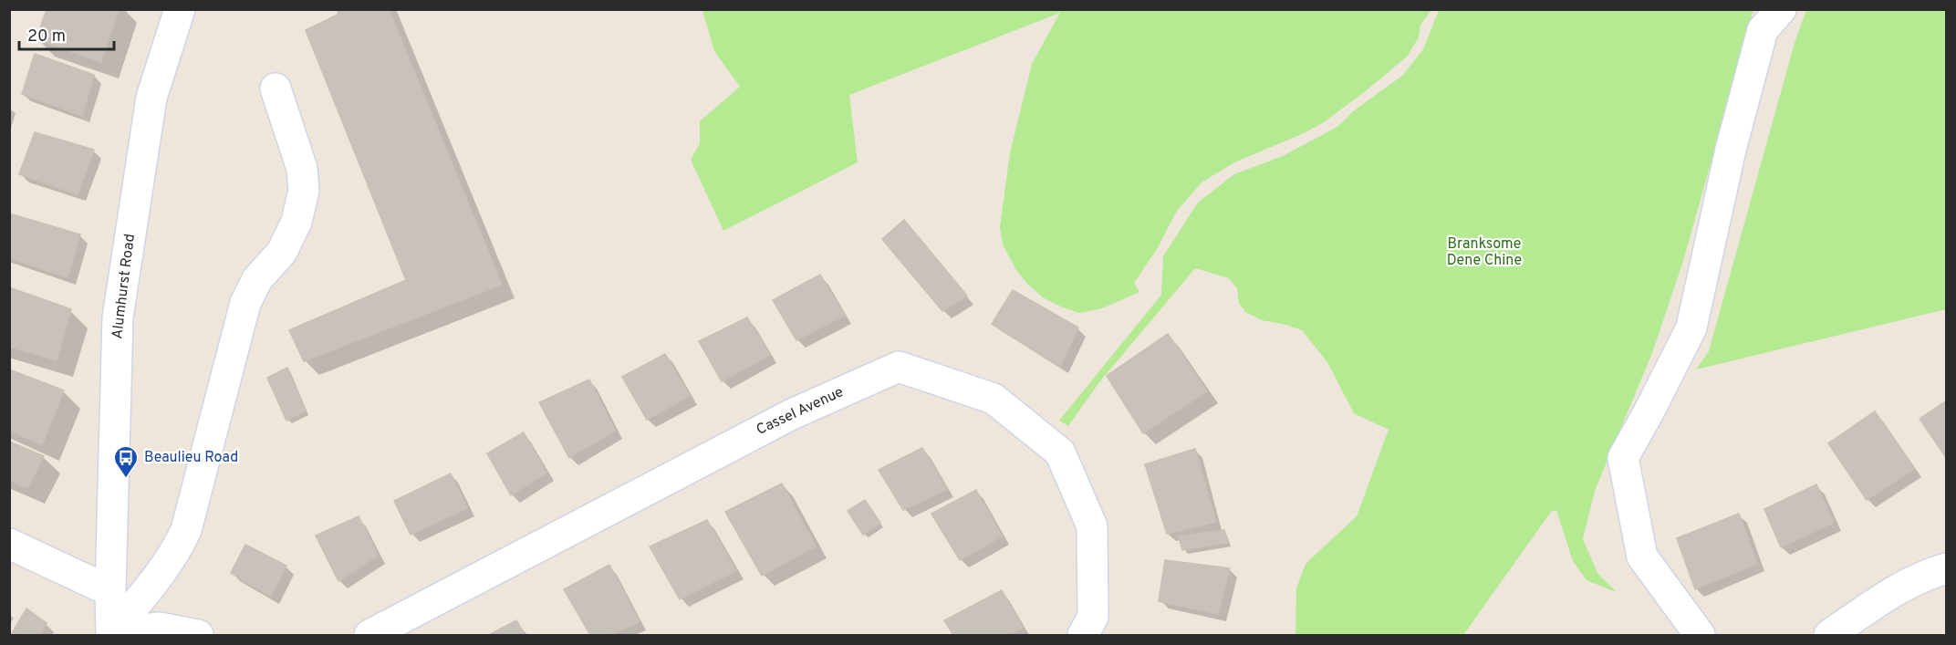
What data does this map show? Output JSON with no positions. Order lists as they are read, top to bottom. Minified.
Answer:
{"streets":{"street":["Alumhurst Road","Cassel Avenue"]},"parks":["Branksome Dene Chine"],"places":{"bus stop":["Beaulieu Road"]},"scale_bar":"20 m"}
